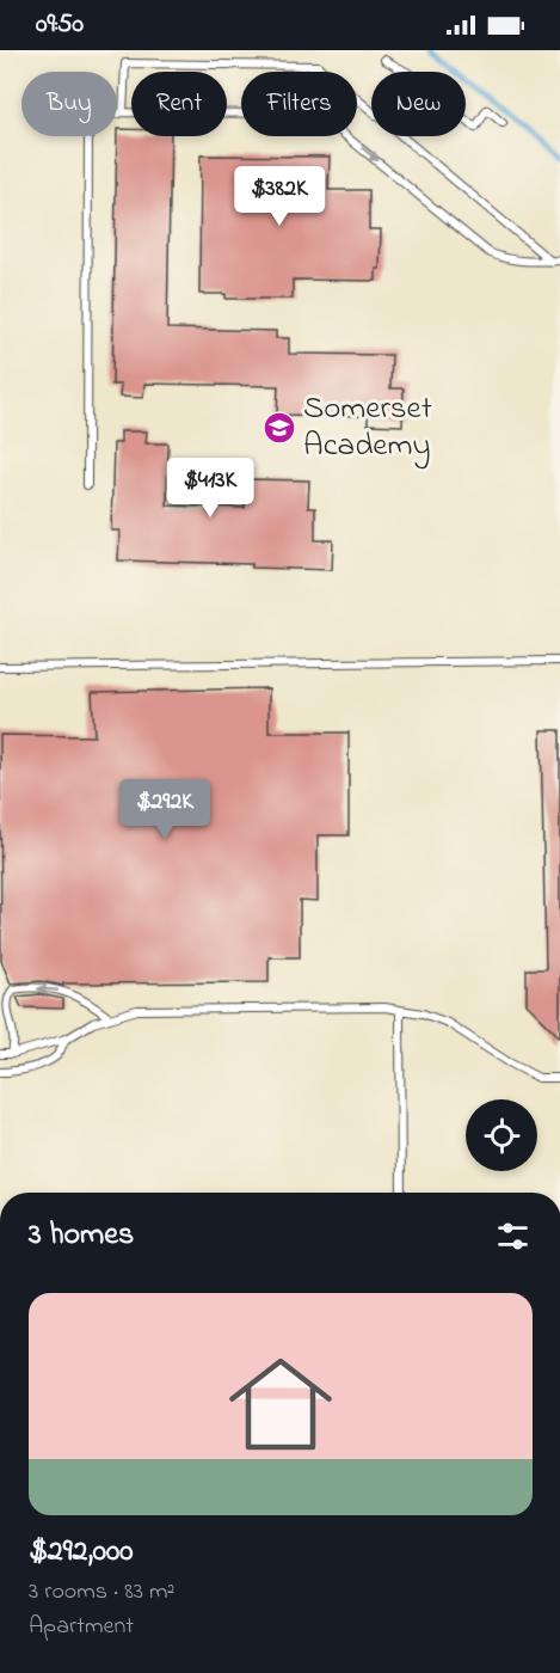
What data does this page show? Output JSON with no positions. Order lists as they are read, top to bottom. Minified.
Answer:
{"places":{"school or university":["Somerset Academy"]},"page":{"status":"09:50","chip":["Buy","Rent","Filters","New"],"price":["$382K","$413K","$292K"],"heading":"3 homes","list":[{"name":"$292,000","note":"3 rooms · 83 m² · Apartment"}]}}
